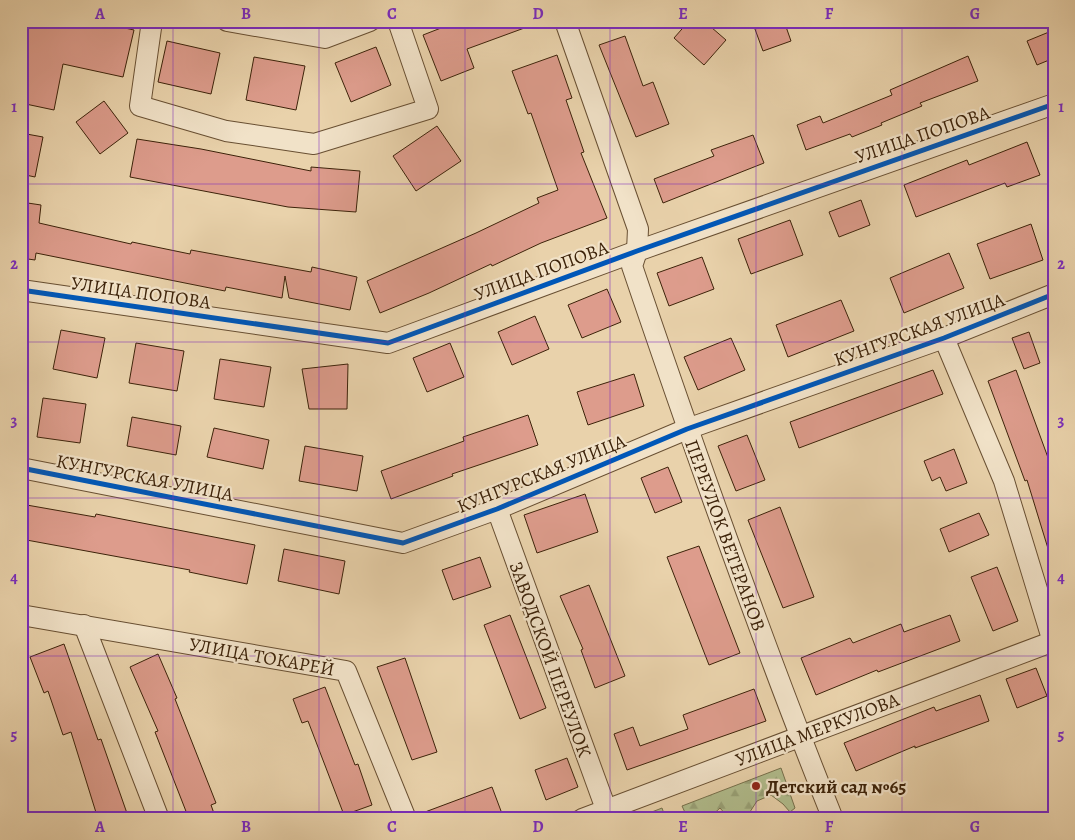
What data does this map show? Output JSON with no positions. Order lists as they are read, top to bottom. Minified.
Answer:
{"streets":{"street":["УЛИЦА ПОПОВА","КУНГУРСКАЯ УЛИЦА","ПЕРЕУЛОК ВЕТЕРАНОВ","УЛИЦА ТОКАРЕЙ","ЗАВОДСКОЙ ПЕРЕУЛОК","УЛИЦА МЕРКУЛОВА"]},"crossings":[["УЛИЦА ПОПОВА","ПЕРЕУЛОК ВЕТЕРАНОВ"],["КУНГУРСКАЯ УЛИЦА","ПЕРЕУЛОК ВЕТЕРАНОВ"],["КУНГУРСКАЯ УЛИЦА","ЗАВОДСКОЙ ПЕРЕУЛОК"],["ПЕРЕУЛОК ВЕТЕРАНОВ","УЛИЦА МЕРКУЛОВА"],["ЗАВОДСКОЙ ПЕРЕУЛОК","УЛИЦА МЕРКУЛОВА"]],"places":["Детский сад №65"],"grid":{"columns":["A","B","C","D","E","F","G"],"rows":["1","2","3","4","5"]}}
